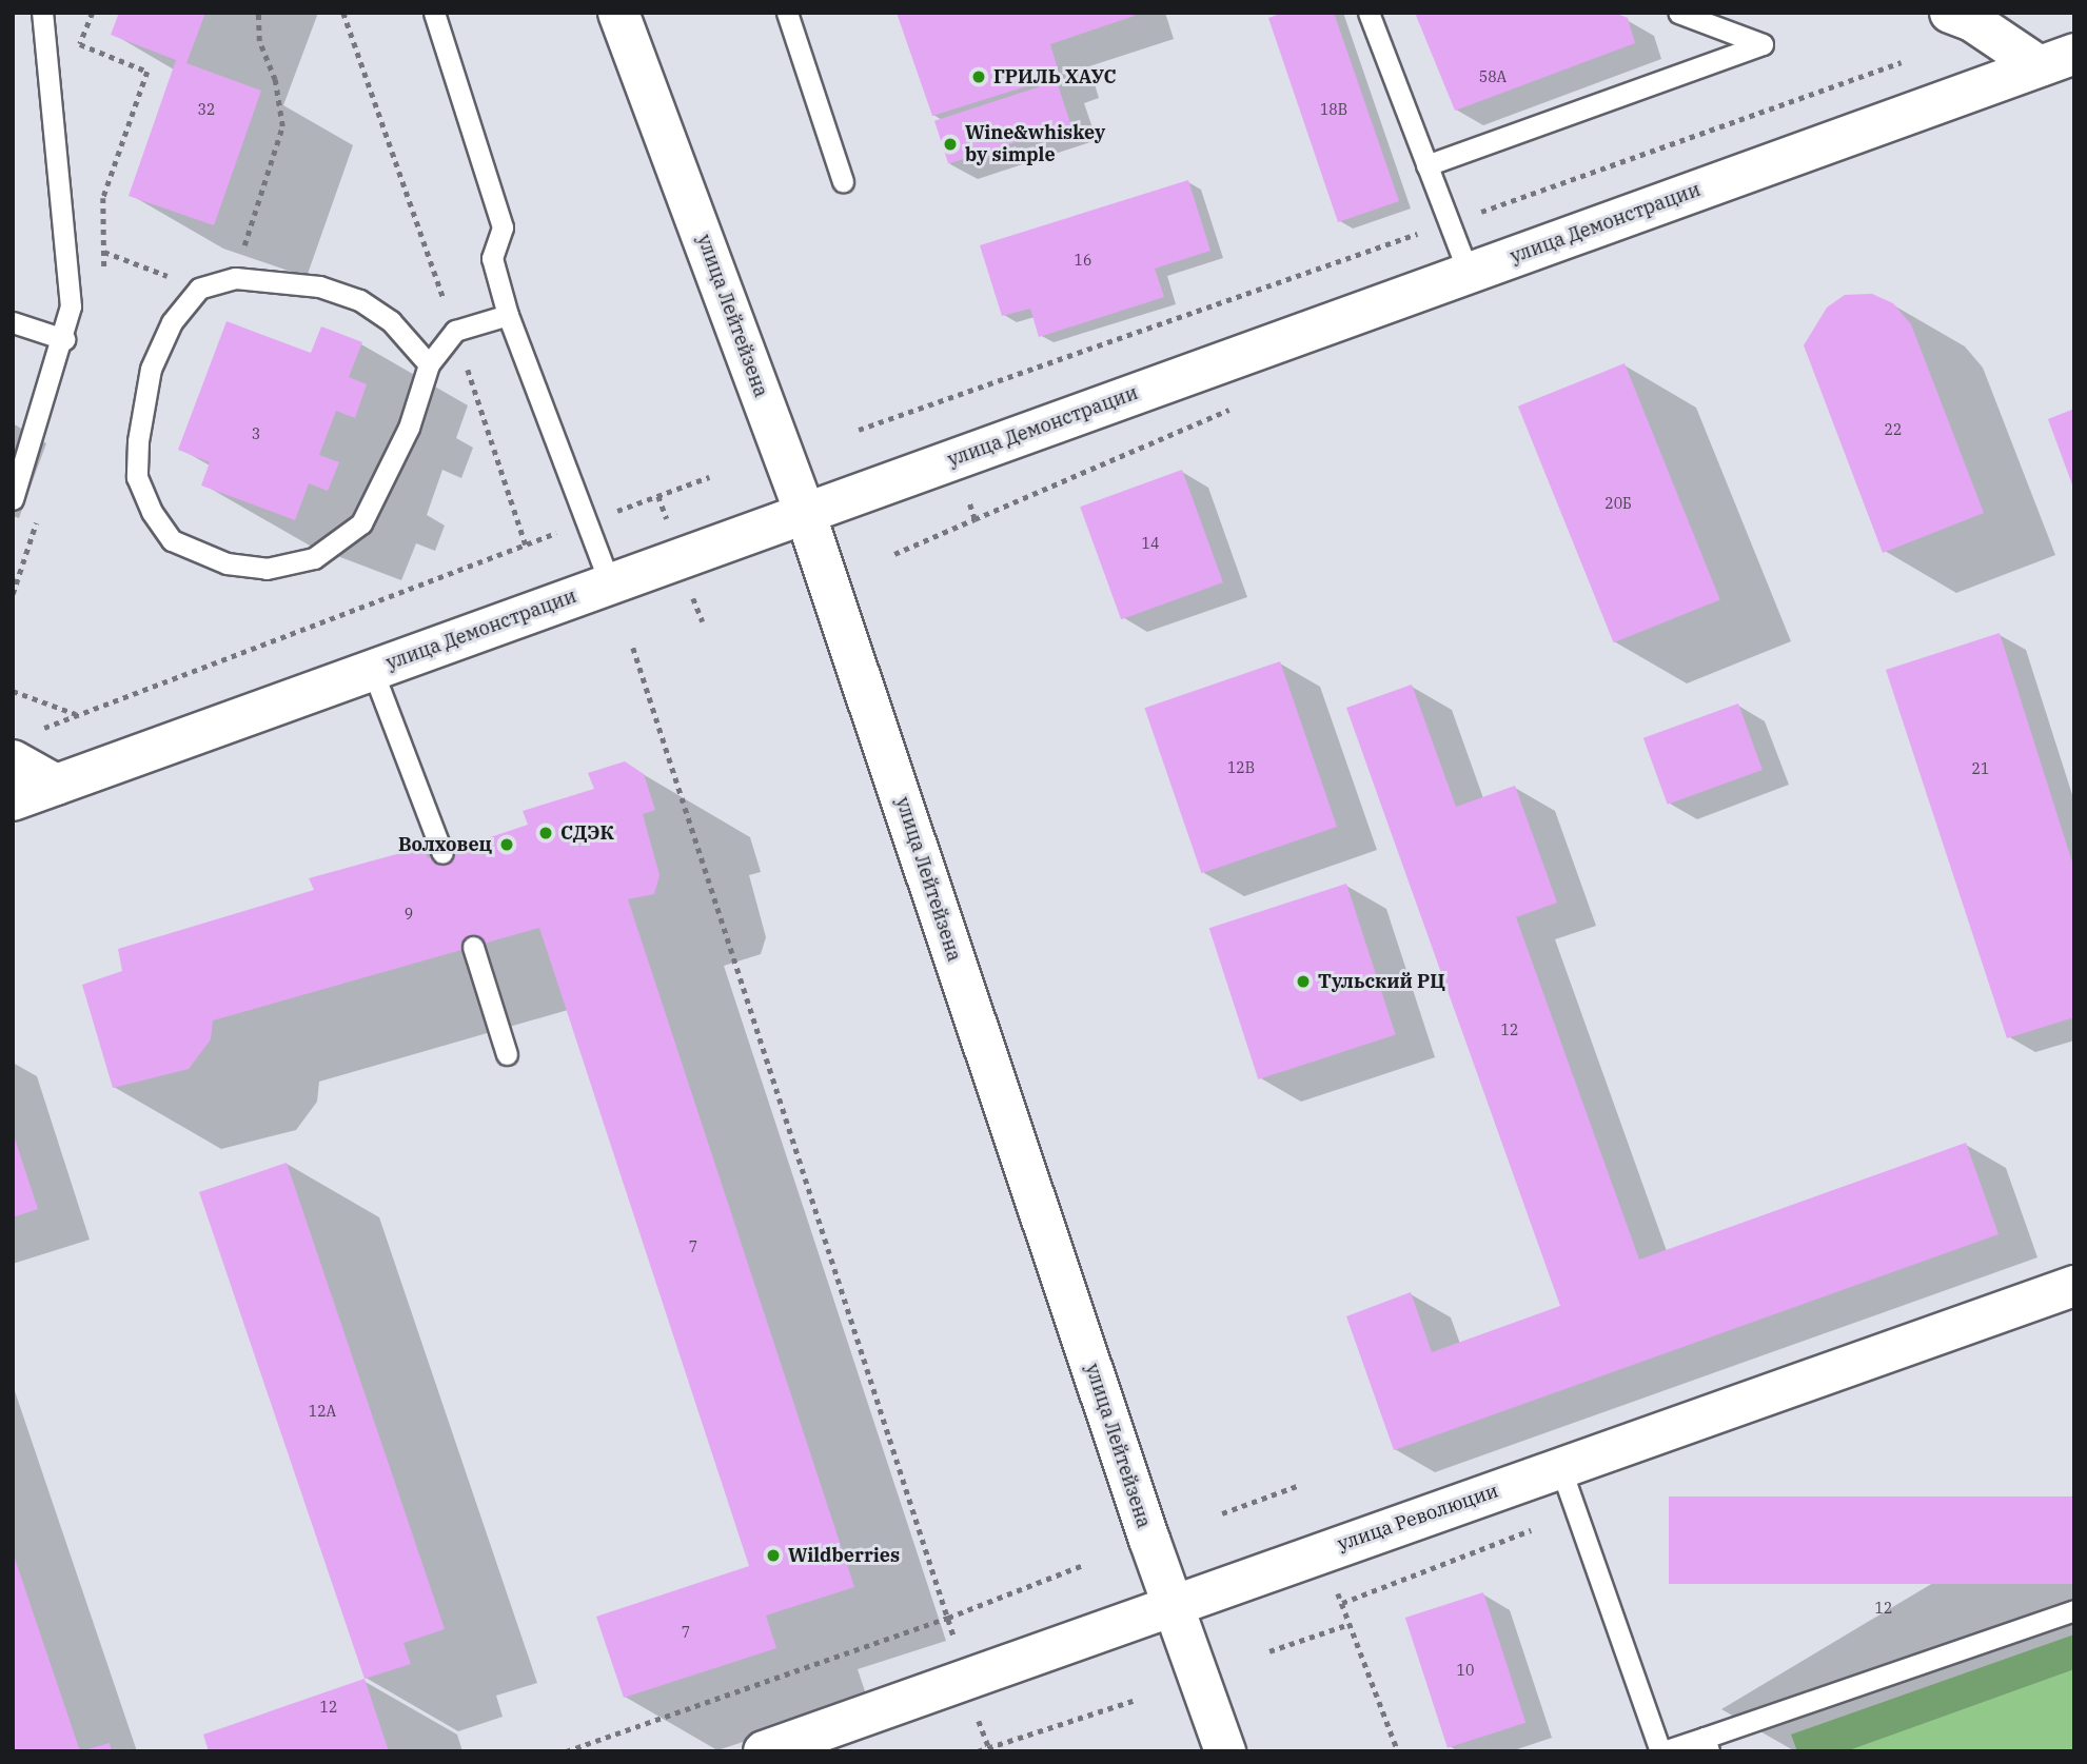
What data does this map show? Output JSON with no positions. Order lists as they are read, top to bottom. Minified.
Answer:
{"streets":{"street":["улица Демонстрации","улица Лейтейзена","улица Революции"]},"crossings":[["улица Демонстрации","улица Лейтейзена"],["улица Лейтейзена","улица Революции"]],"places":["ГРИЛЬ ХАУС","Wine&whiskey by simple","СДЭК","Волховец","Тульский РЦ","Wildberries"],"house_numbers":["58А","32","18В","16","22","3","20Б","14","12В","21","9","12","7","12А","12","7","10","12"]}
